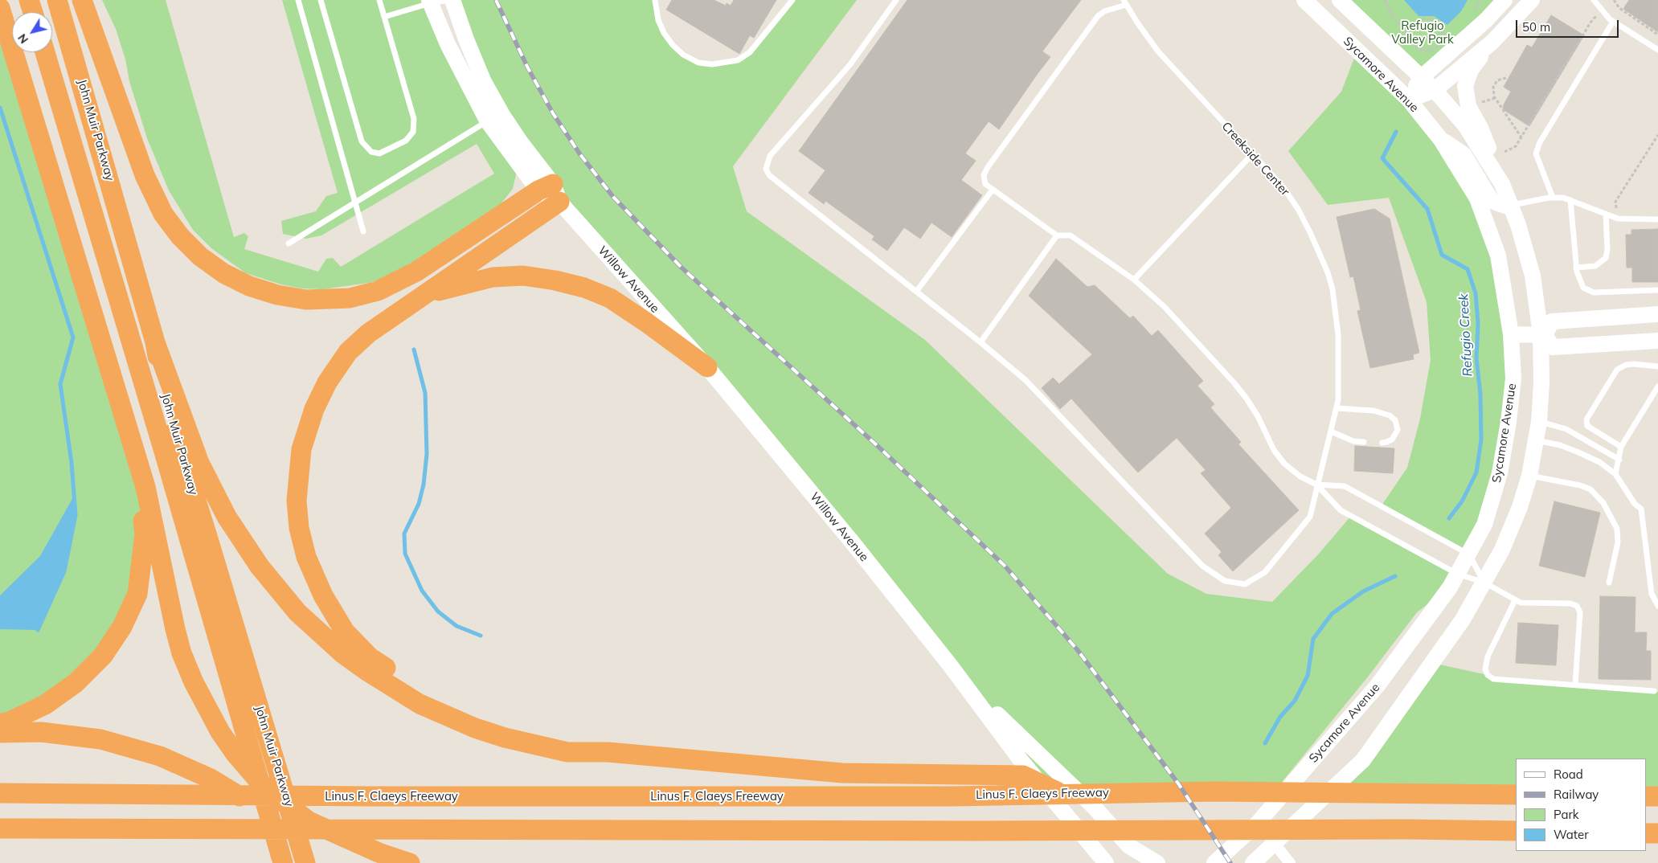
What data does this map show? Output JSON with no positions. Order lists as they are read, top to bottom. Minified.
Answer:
{"streets":{"highway":["John Muir Parkway","Linus F. Claeys Freeway"],"street":["Sycamore Avenue","Willow Avenue"],"lane":["Creekside Center"]},"water":["Refugio Creek"],"parks":["Refugio Valley Park"],"legend":["Road","Railway","Park","Water"],"scale_bar":"50 m","north":"bottom left"}
